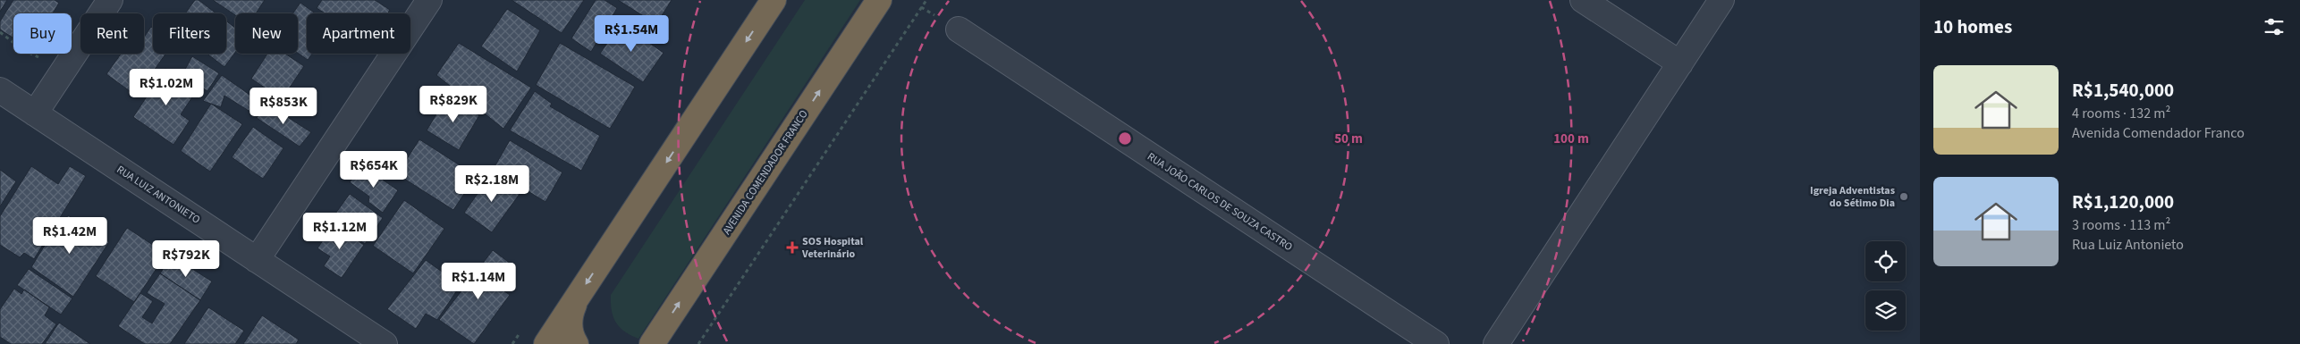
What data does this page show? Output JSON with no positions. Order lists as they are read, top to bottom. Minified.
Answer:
{"streets":{"highway":["AVENIDA COMENDADOR FRANCO"],"street":["RUA LUIZ ANTONIETO","RUA JOÃO CARLOS DE SOUZA CASTRO"]},"places":{"other":["Igreja Adventistas do Sétimo Dia"],"health":["SOS Hospital Veterinário"]},"page":{"heading":"10 homes","chip":["Buy","Rent","Filters","New","Apartment"],"price":["R$1.54M","R$1.02M","R$829K","R$853K","R$654K","R$2.18M","R$1.12M","R$1.42M","R$792K","R$1.14M"],"list":[{"name":"R$1,540,000","note":"4 rooms · 132 m² · Avenida Comendador Franco"},{"name":"R$1,120,000","note":"3 rooms · 113 m² · Rua Luiz Antonieto"}]},"rings":["50 m","100 m"]}
